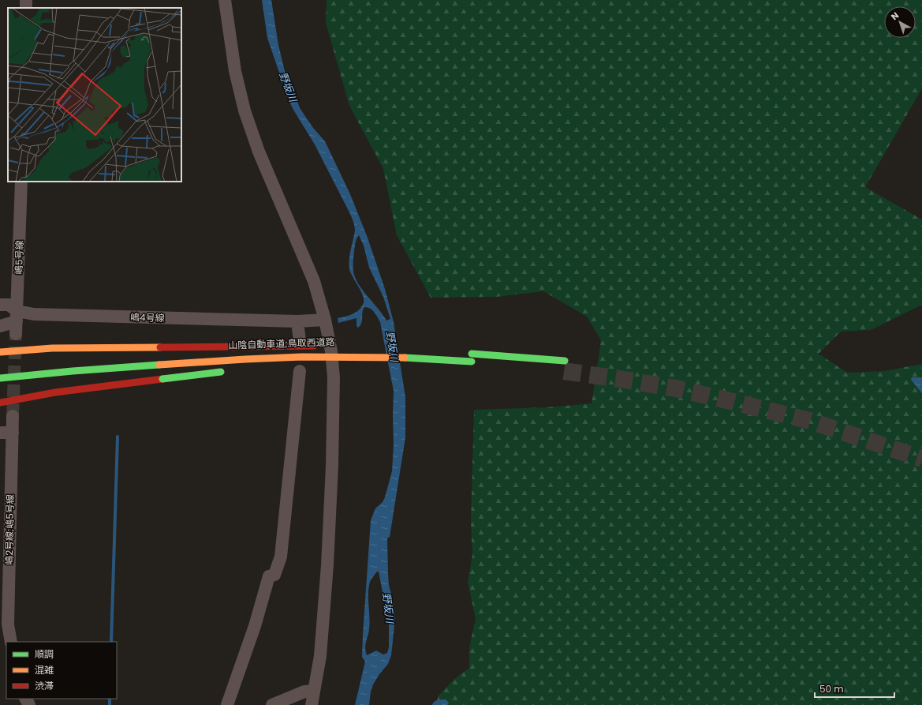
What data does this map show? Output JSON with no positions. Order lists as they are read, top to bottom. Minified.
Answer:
{"streets":{"highway":["山陰自動車道;鳥取西道路"],"street":["嶋5号線","嶋4号線","嶋2号線;嶋5号線"]},"crossings":[["嶋5号線","嶋4号線"]],"water":["野坂川"],"legend":["順調","混雑","渋滞"],"scale_bar":"50 m","north":"top left"}
